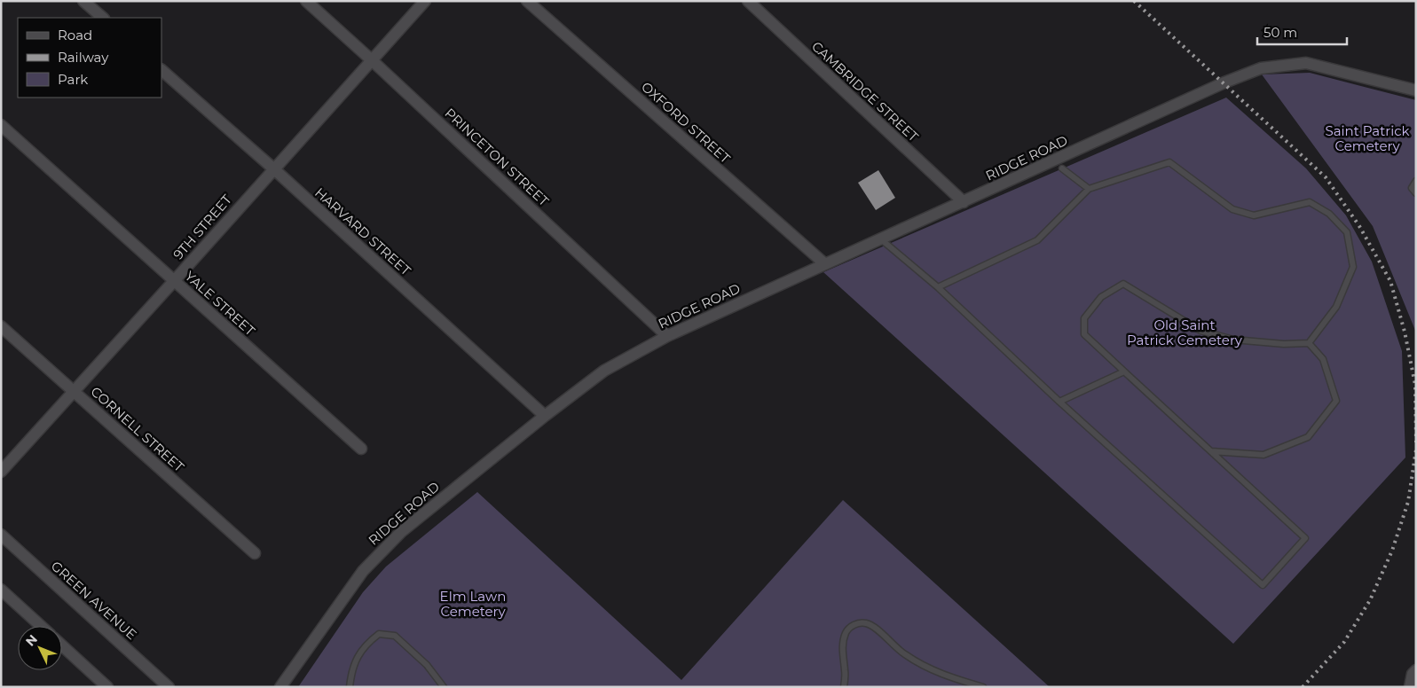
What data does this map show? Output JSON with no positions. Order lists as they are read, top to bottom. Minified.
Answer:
{"streets":{"street":["CAMBRIDGE STREET","OXFORD STREET","PRINCETON STREET","RIDGE ROAD","9TH STREET","HARVARD STREET","YALE STREET","CORNELL STREET","GREEN AVENUE"]},"crossings":[["CAMBRIDGE STREET","RIDGE ROAD"],["OXFORD STREET","RIDGE ROAD"],["PRINCETON STREET","RIDGE ROAD"],["PRINCETON STREET","9TH STREET"],["RIDGE ROAD","HARVARD STREET"],["9TH STREET","HARVARD STREET"],["9TH STREET","YALE STREET"],["9TH STREET","CORNELL STREET"]],"parks":["Saint Patrick Cemetery","Old Saint Patrick Cemetery","Elm Lawn Cemetery"],"legend":["Road","Railway","Park"],"scale_bar":"50 m","north":"top left"}
